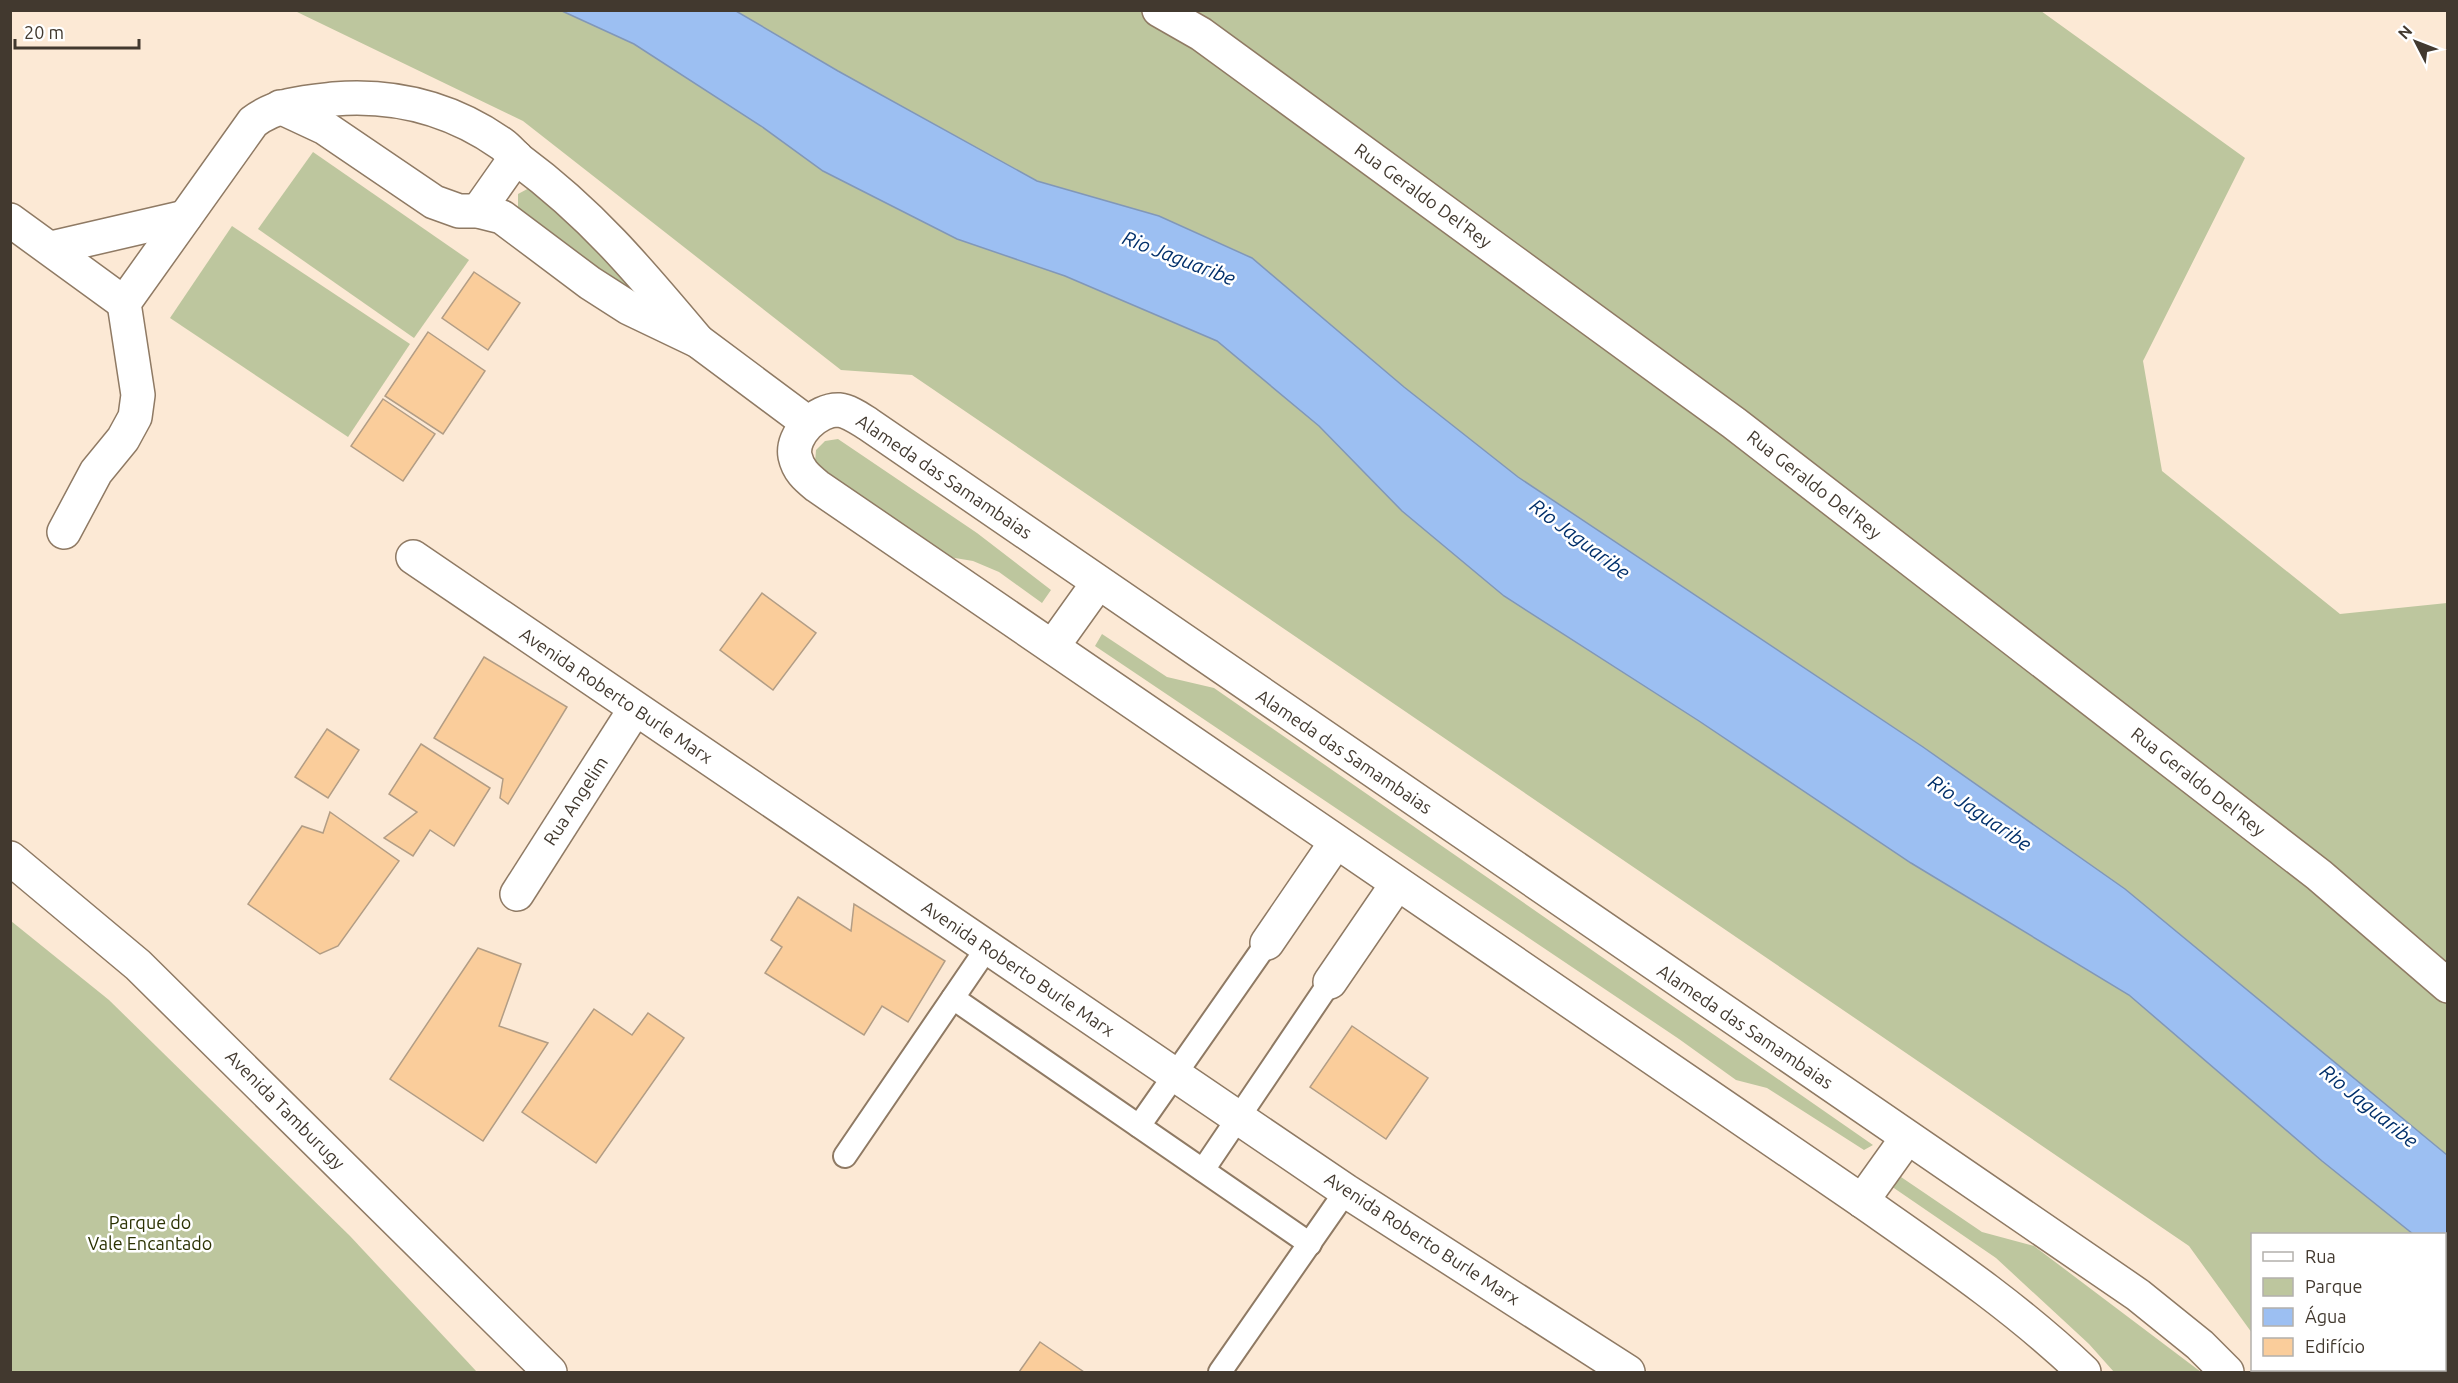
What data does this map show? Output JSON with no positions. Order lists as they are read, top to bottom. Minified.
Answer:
{"streets":{"street":["Rua Geraldo Del'Rey","Alameda das Samambaias","Avenida Roberto Burle Marx","Rua Angelim","Avenida Tamburugy"]},"crossings":[["Avenida Roberto Burle Marx","Rua Angelim"]],"water":["Rio Jaguaribe"],"parks":["Parque do Vale Encantado"],"legend":["Rua","Parque","Água","Edifício"],"scale_bar":"20 m","north":"top left"}
